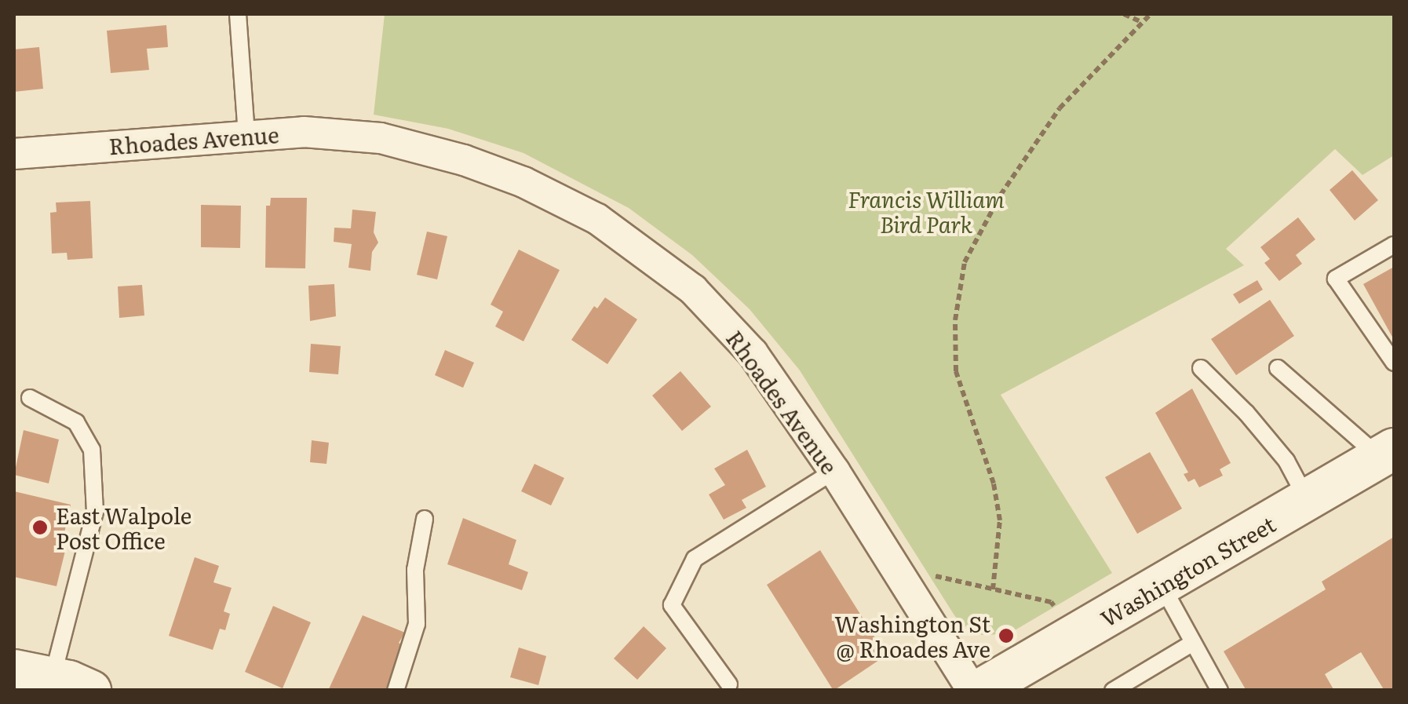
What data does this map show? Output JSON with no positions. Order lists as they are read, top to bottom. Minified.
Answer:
{"streets":{"main road":["Washington Street"],"street":["Rhoades Avenue"]},"parks":["Francis William Bird Park"],"places":["East Walpole Post Office","Washington St @ Rhoades Ave"]}
